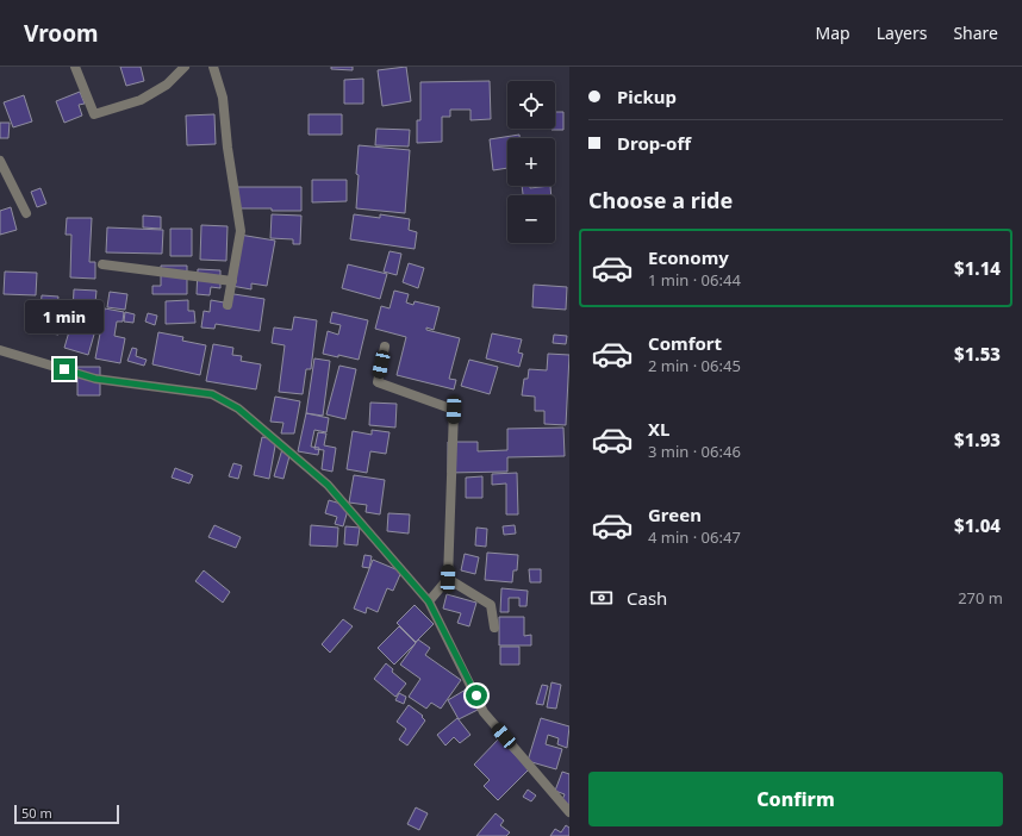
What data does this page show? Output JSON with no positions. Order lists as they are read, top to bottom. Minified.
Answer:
{"scale_bar":"50 m","page":{"header":"Vroom","nav":["Map","Layers","Share"],"banner":["Pickup","Drop-off"],"map_buttons":["+","−"],"heading":"Choose a ride","list":[{"name":"Economy","note":"1 min · 06:44","value":"$1.14"},{"name":"Comfort","note":"2 min · 06:45","value":"$1.53"},{"name":"XL","note":"3 min · 06:46","value":"$1.93"},{"name":"Green","note":"4 min · 06:47","value":"$1.04"}],"bubble":"1 min","pay":["Cash","270 m"],"buttons":"Confirm","scale":"50 m"}}
